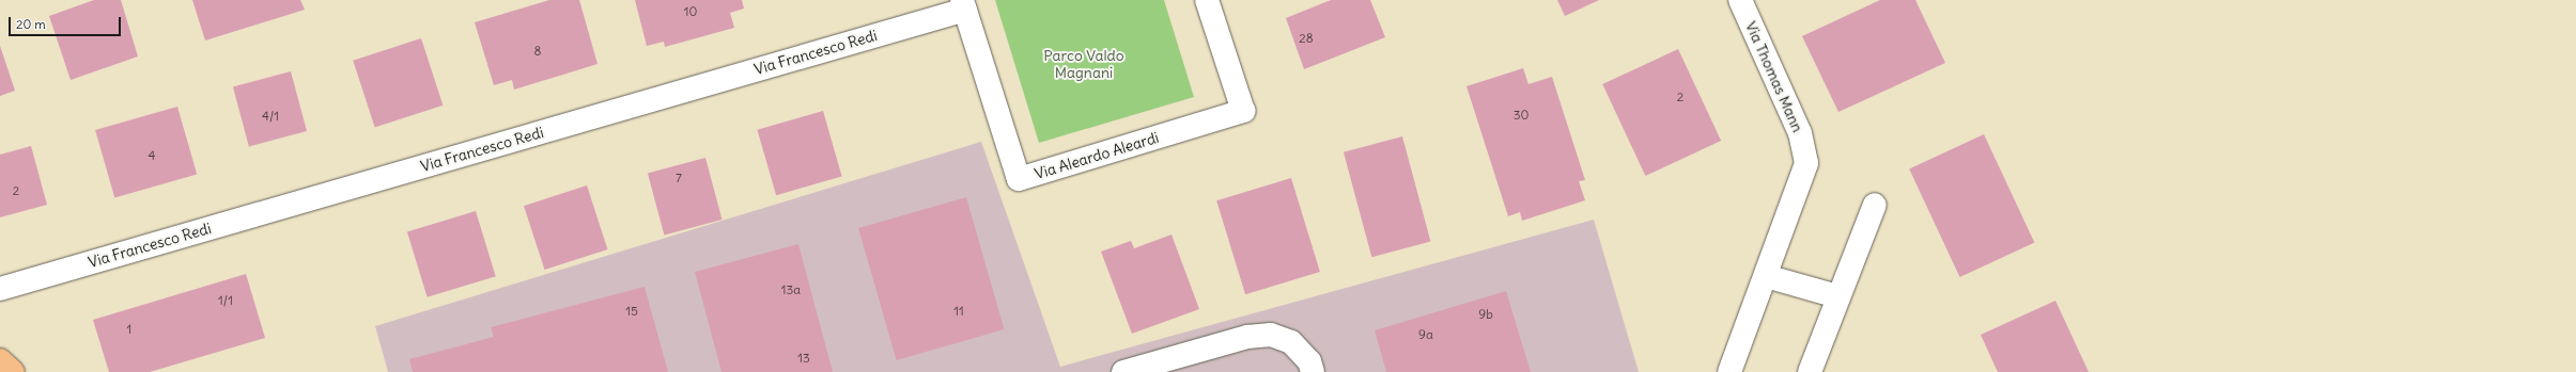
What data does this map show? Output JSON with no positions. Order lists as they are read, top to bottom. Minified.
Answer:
{"streets":{"street":["Via Francesco Redi","Via Thomas Mann","Via Aleardo Aleardi"]},"crossings":[["Via Francesco Redi","Via Aleardo Aleardi"]],"parks":["Parco Valdo Magnani"],"house_numbers":["10","28","8","2","30","4/1","4","7","2","13a","1/1","15","11","9b","1","9a","13"],"scale_bar":"20 m"}
